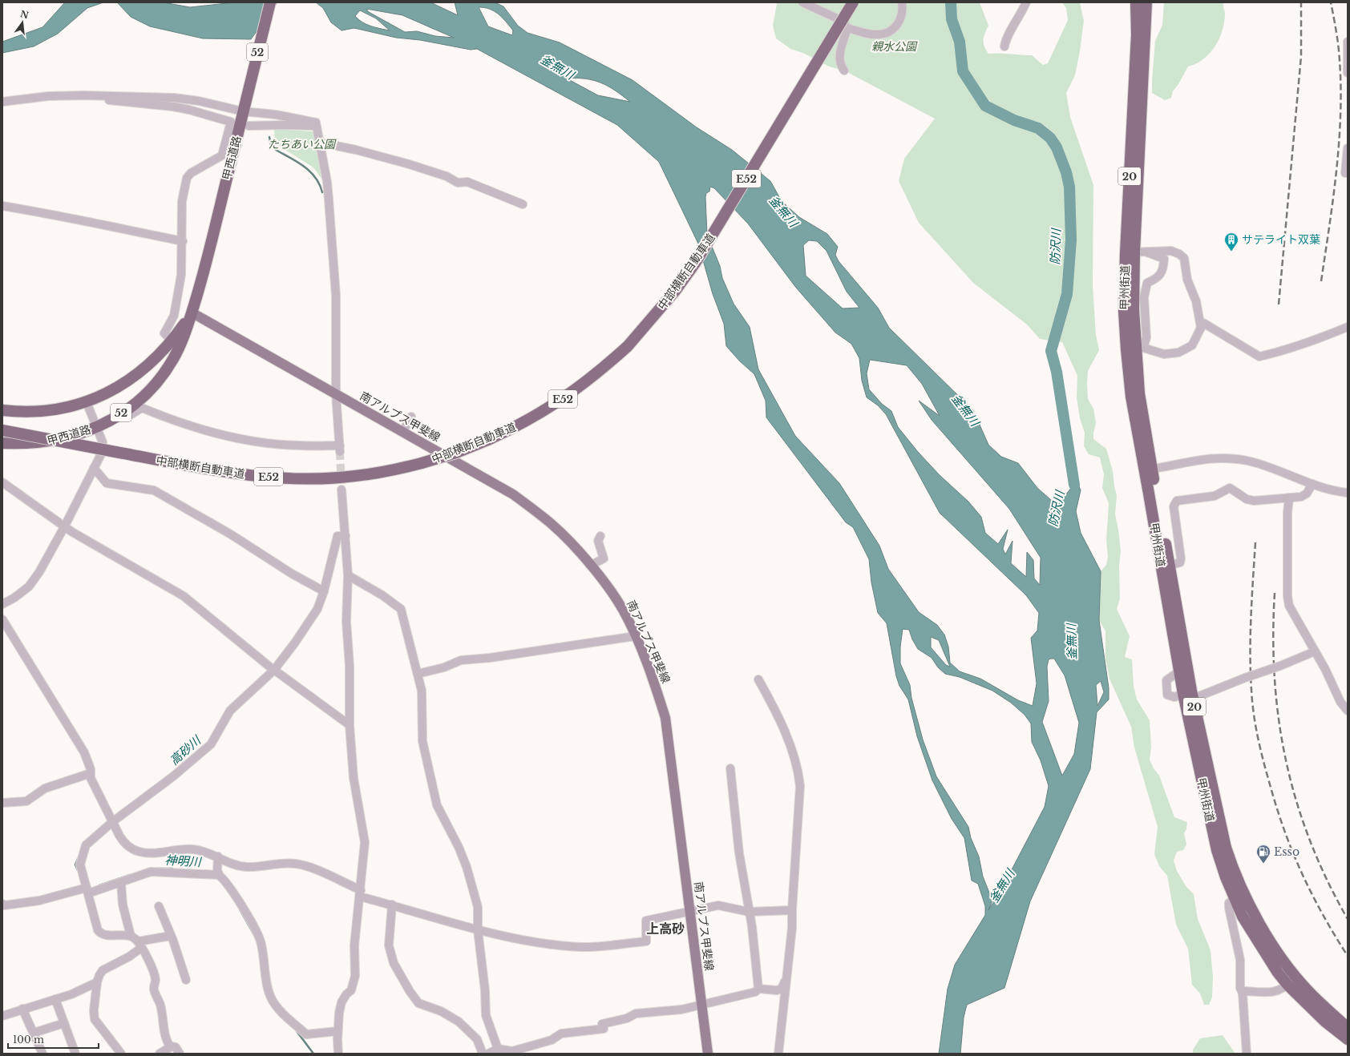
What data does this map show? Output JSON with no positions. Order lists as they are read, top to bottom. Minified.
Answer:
{"streets":{"highway":["52","甲西道路","20","E52","中部横断自動車道","甲州街道"],"main road":["南アルプス甲斐線"]},"crossings":[["甲西道路","南アルプス甲斐線"]],"districts":["上高砂"],"water":["釜無川","防沢川","高砂川","神明川"],"parks":["親水公園","たちあい公園"],"places":{"building":["サテライト双葉"],"fuel station":["Esso"]},"scale_bar":"100 m","north":"top"}
